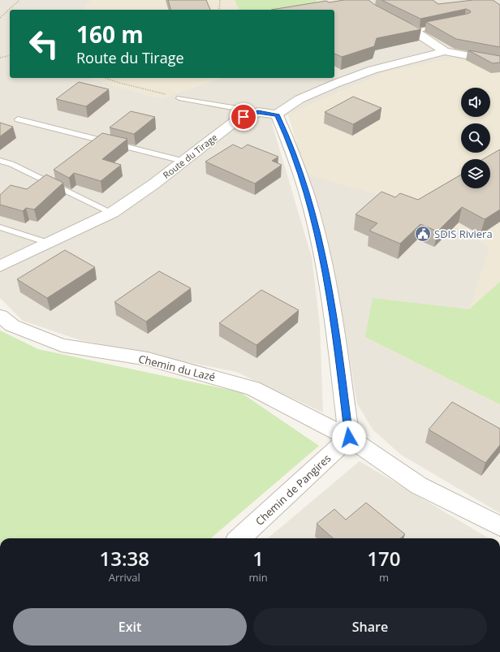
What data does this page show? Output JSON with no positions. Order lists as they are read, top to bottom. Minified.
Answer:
{"streets":{"street":["Route du Tirage","Chemin du Lazé","Chemin de Pangires"]},"crossings":[["Chemin du Lazé","Chemin de Pangires"]],"places":{"public building":["SDIS Riviera"]},"page":{"turn":["160 m","Route du Tirage"],"eta":["13:38","Arrival","1","min","170","m"],"buttons":["Exit","Share"]}}
